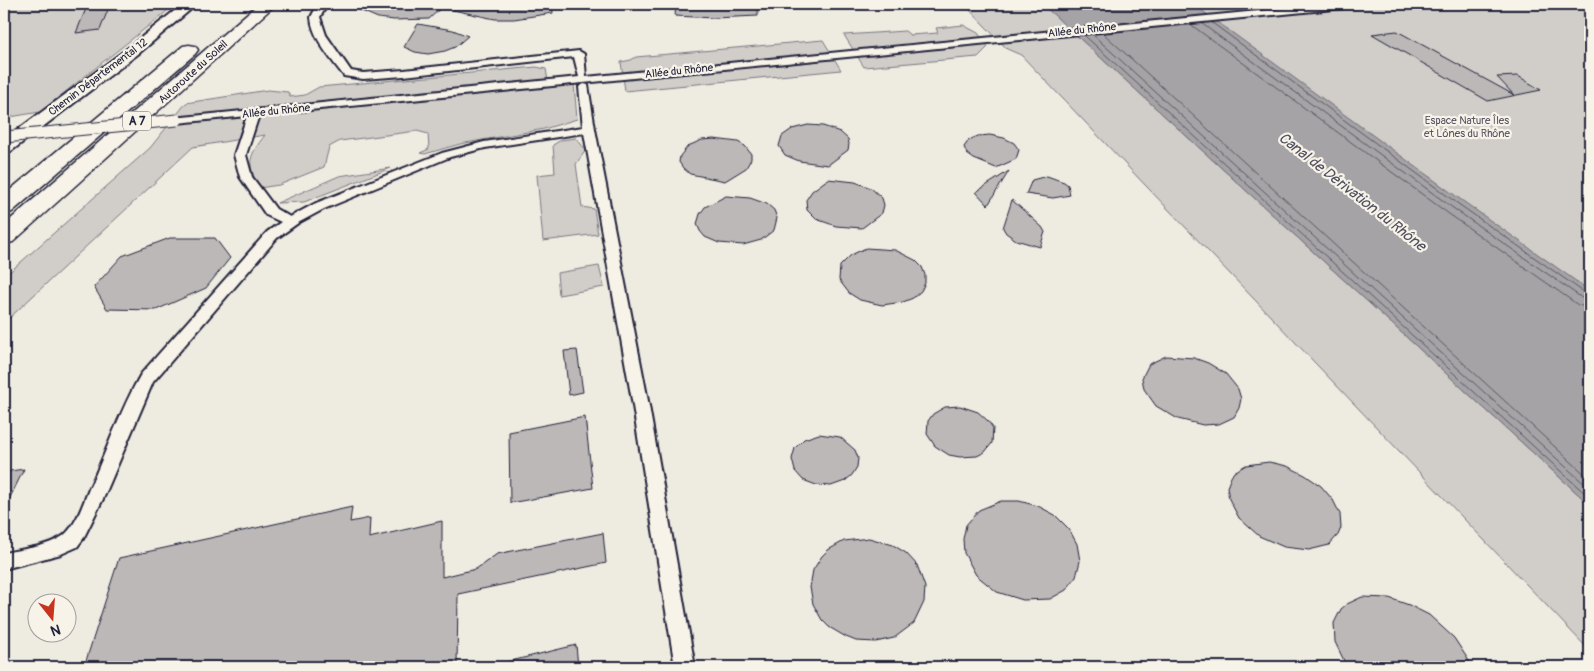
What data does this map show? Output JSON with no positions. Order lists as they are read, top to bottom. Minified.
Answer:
{"streets":{"highway":["Autoroute du Soleil","A 7"],"main road":["Chemin Départemental 12"],"street":["Allée du Rhône"]},"crossings":[["Allée du Rhône","Chemin Départemental 12"]],"water":["Canal de Dérivation du Rhône"],"parks":["Espace Nature Îles et Lônes du Rhône"],"north":"bottom"}
